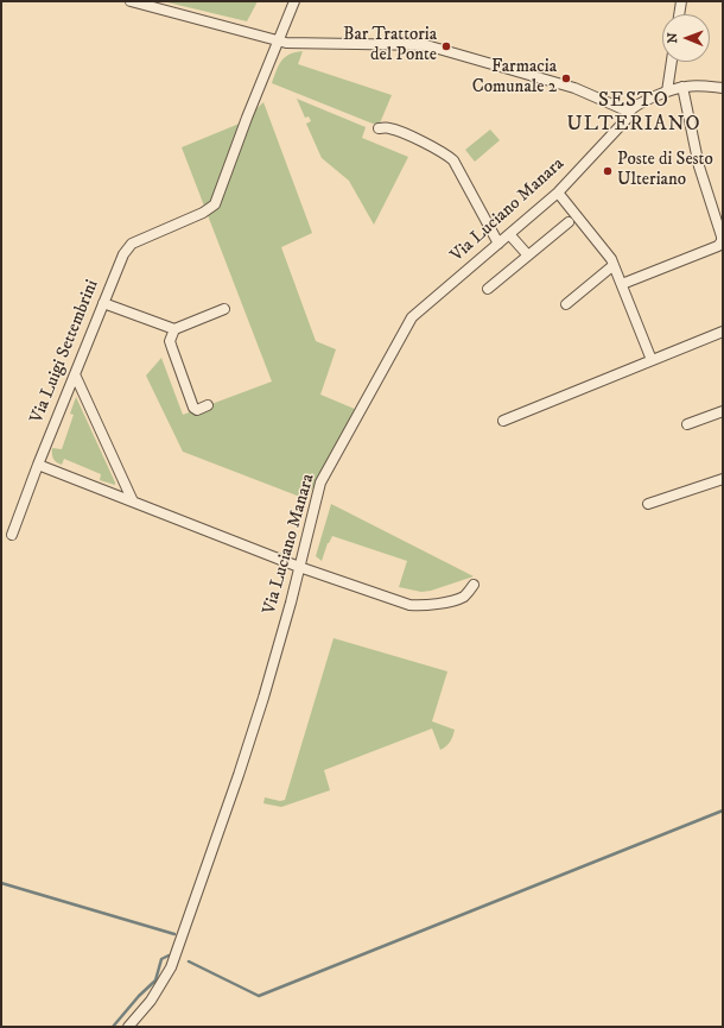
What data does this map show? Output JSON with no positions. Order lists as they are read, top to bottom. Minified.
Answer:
{"streets":{"street":["Via Luciano Manara","Via Luigi Settembrini"]},"districts":["SESTO ULTERIANO"],"places":["Bar Trattoria del Ponte","Farmacia Comunale 2","Poste di Sesto Ulteriano"],"north":"left"}
